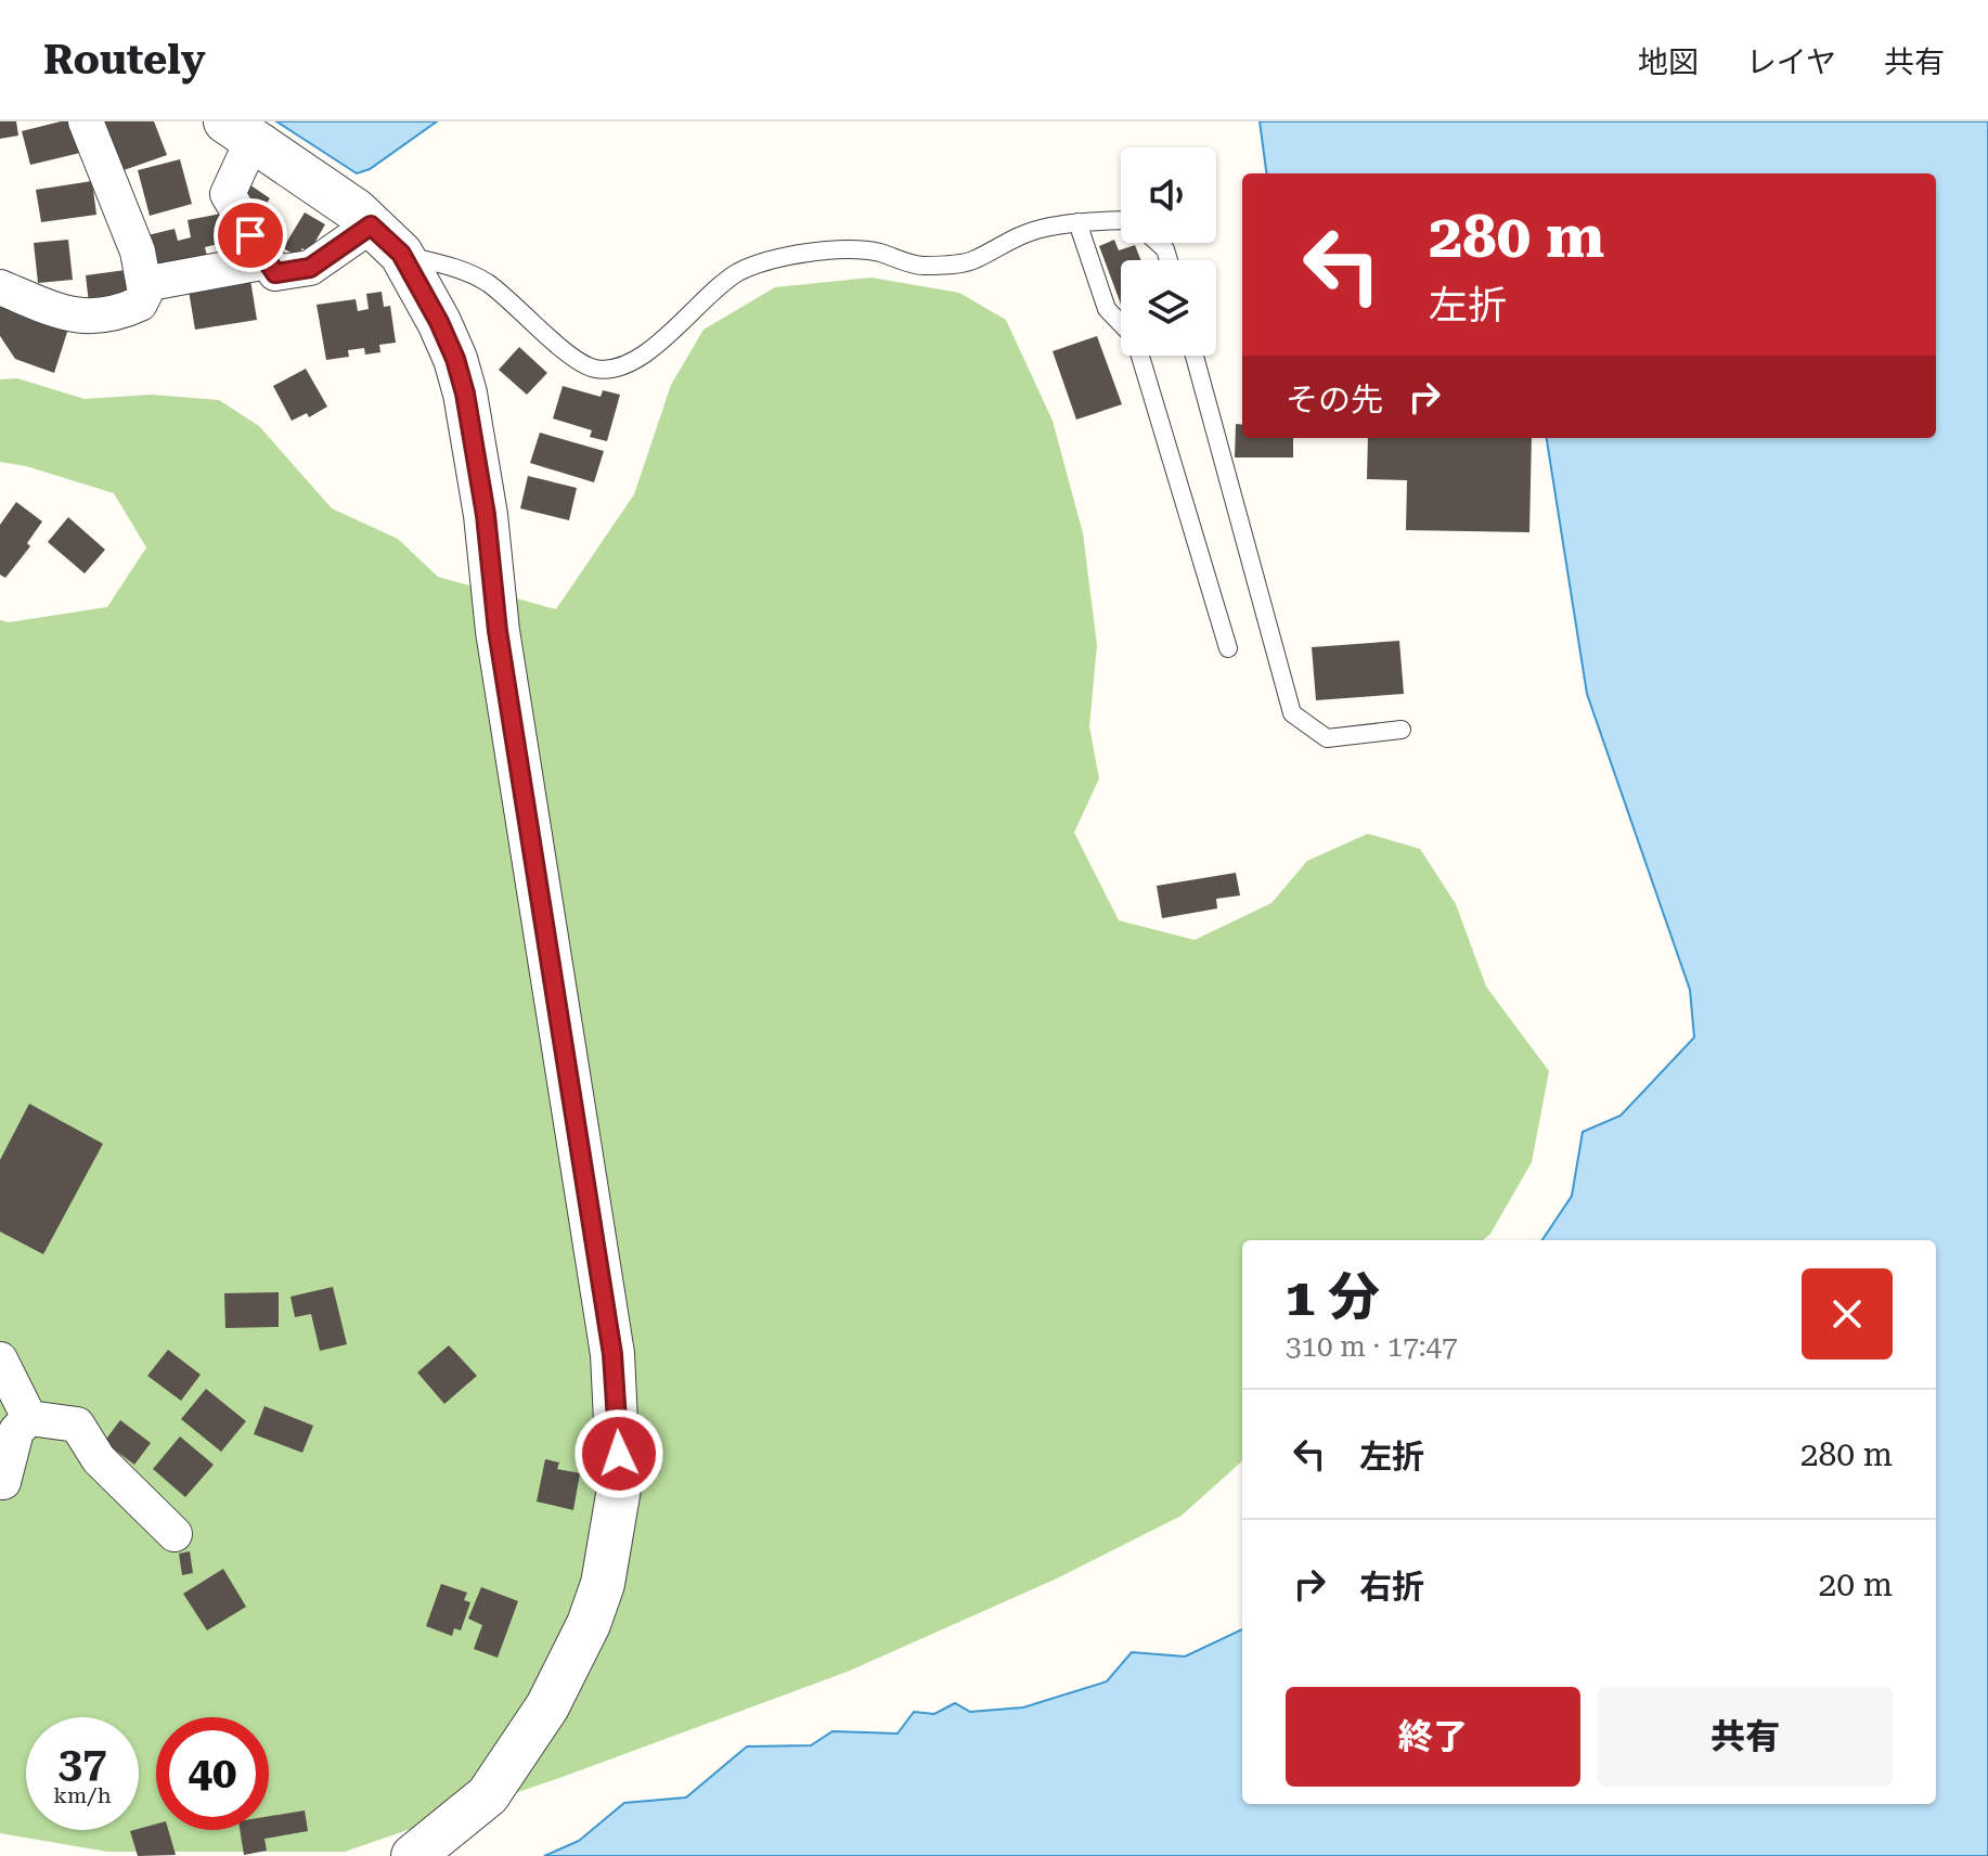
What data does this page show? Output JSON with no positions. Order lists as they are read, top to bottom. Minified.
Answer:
{"page":{"header":"Routely","nav":["地図","レイヤ","共有"],"turn":["280 m","左折"],"then":"その先","heading":["1 分","310 m · 17:47"],"list":[{"name":"左折","value":"280 m"},{"name":"右折","value":"20 m"}],"buttons":["終了","共有"],"speed":"37 km/h","limit":"40"}}
